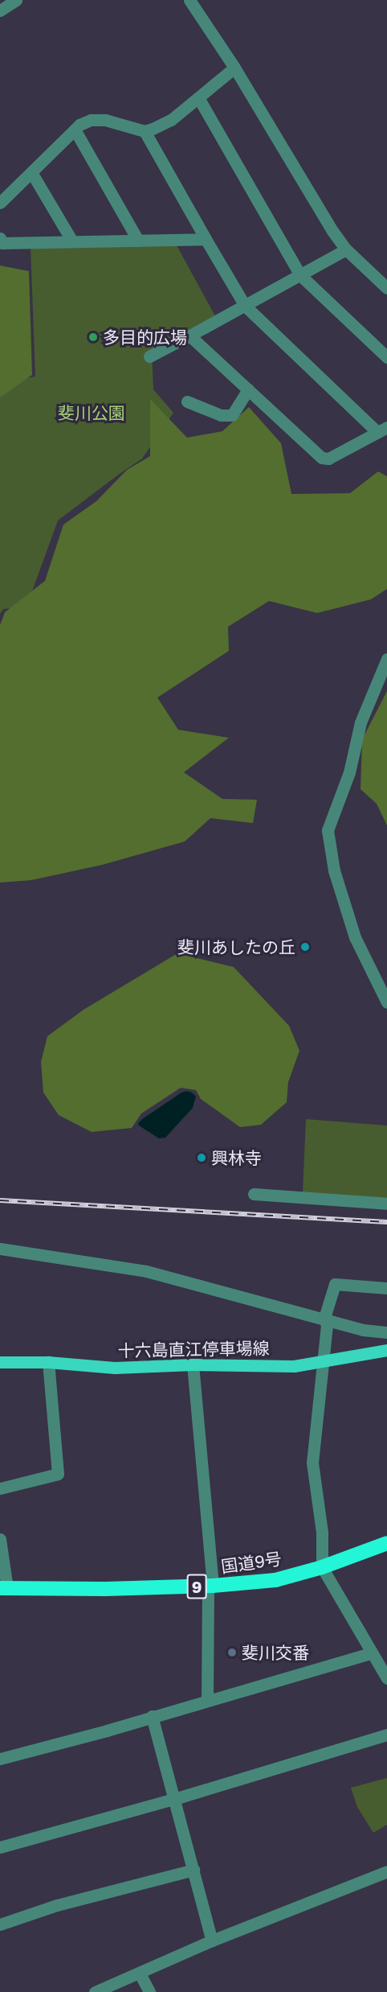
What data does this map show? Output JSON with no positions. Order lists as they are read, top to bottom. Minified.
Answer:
{"streets":{"highway":["国道9号","9"],"main road":["十六島直江停車場線"]},"parks":["斐川公園"],"places":["多目的広場","斐川あしたの丘","興林寺","斐川交番"]}
